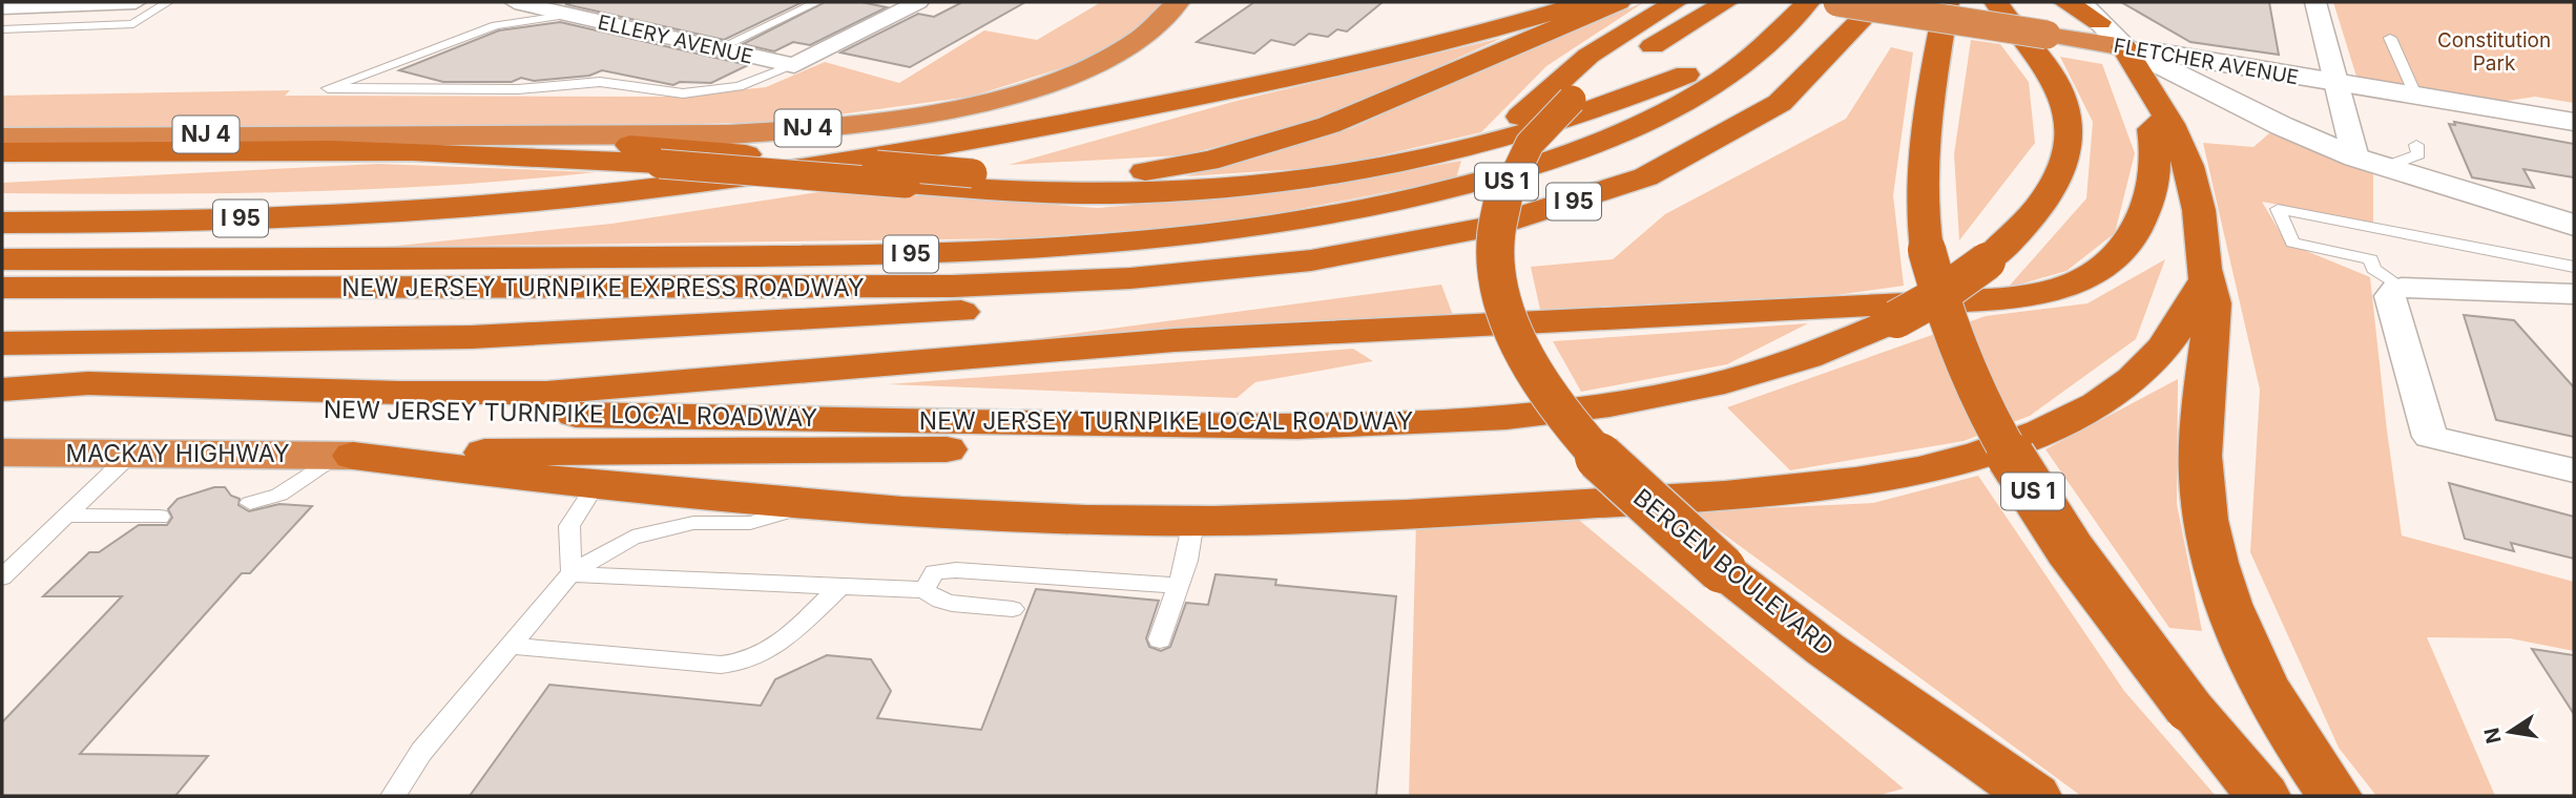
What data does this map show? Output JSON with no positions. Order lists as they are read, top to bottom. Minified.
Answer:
{"streets":{"highway":["FLETCHER AVENUE","NJ 4","US 1","I 95","NEW JERSEY TURNPIKE EXPRESS ROADWAY","NEW JERSEY TURNPIKE LOCAL ROADWAY","MACKAY HIGHWAY","BERGEN BOULEVARD"],"street":["ELLERY AVENUE"]},"crossings":[["US 1","BERGEN BOULEVARD"]],"parks":["Constitution Park"],"north":"left"}
